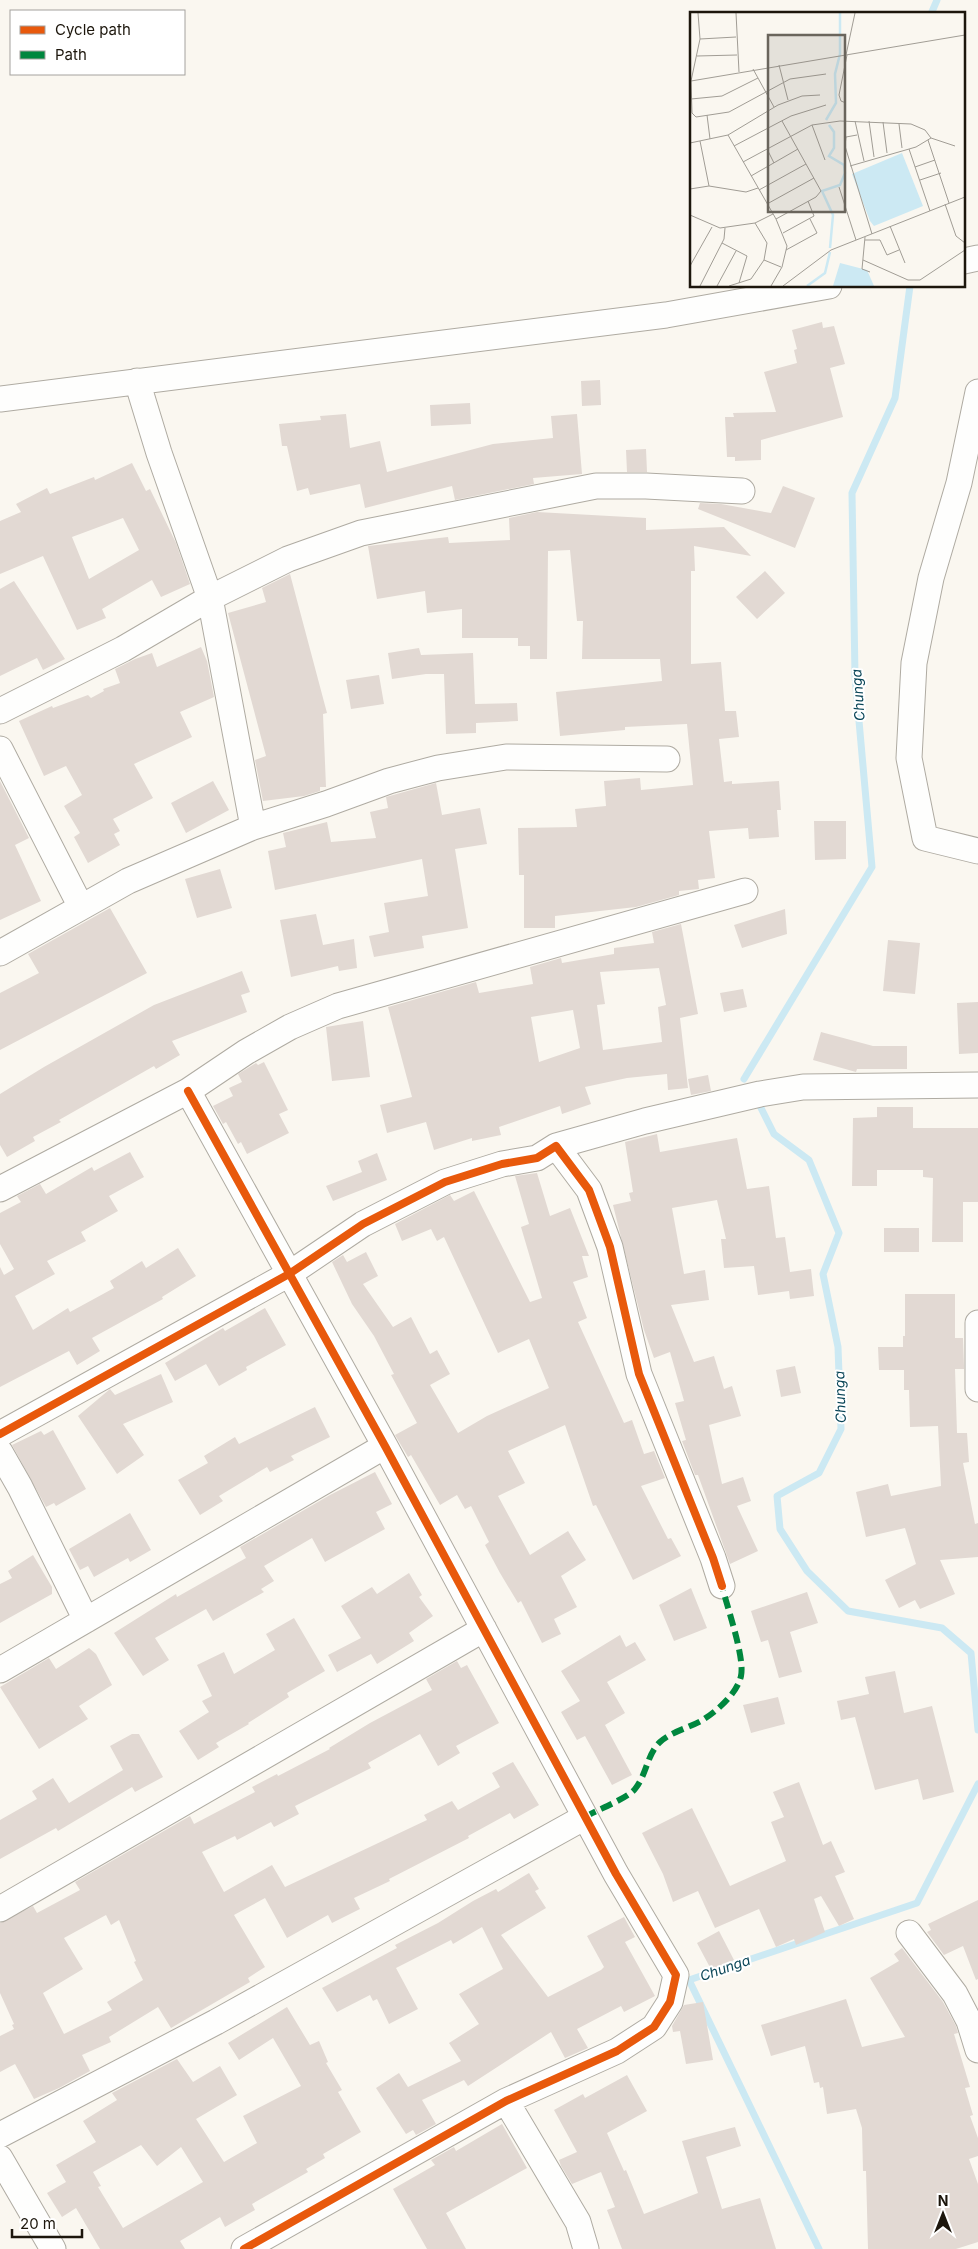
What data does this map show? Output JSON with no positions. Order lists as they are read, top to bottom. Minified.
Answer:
{"water":["Chunga"],"legend":["Cycle path","Path"],"scale_bar":"20 m","north":"top"}
